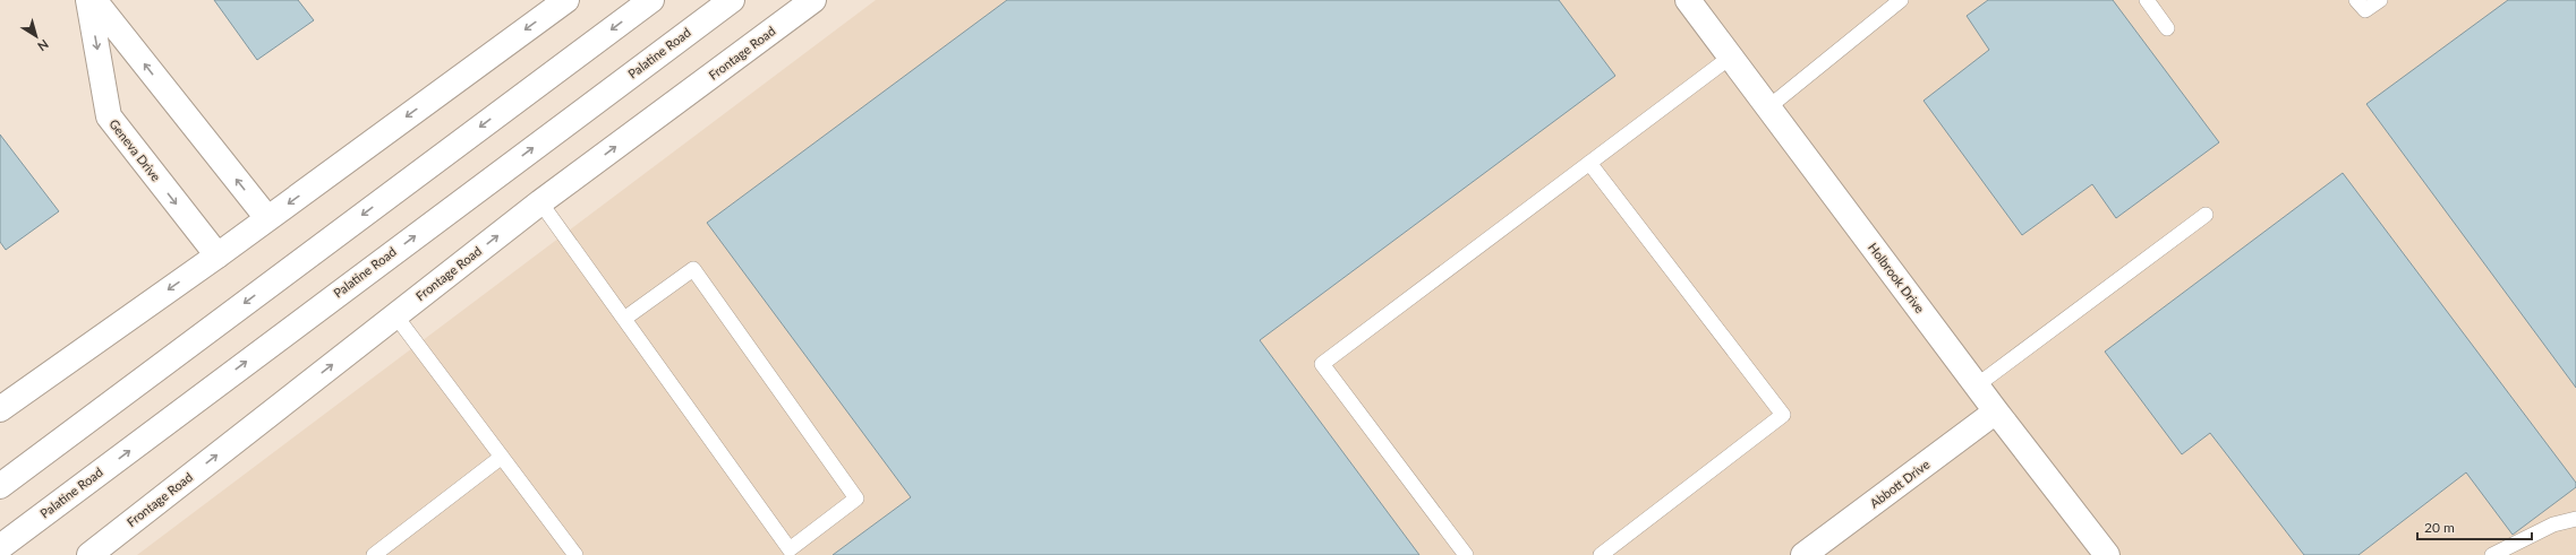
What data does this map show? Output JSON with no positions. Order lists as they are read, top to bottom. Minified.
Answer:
{"streets":{"main road":["Palatine Road","Frontage Road","Geneva Drive","Holbrook Drive","Abbott Drive"]},"crossings":[["Holbrook Drive","Abbott Drive"]],"scale_bar":"20 m","north":"bottom right"}
